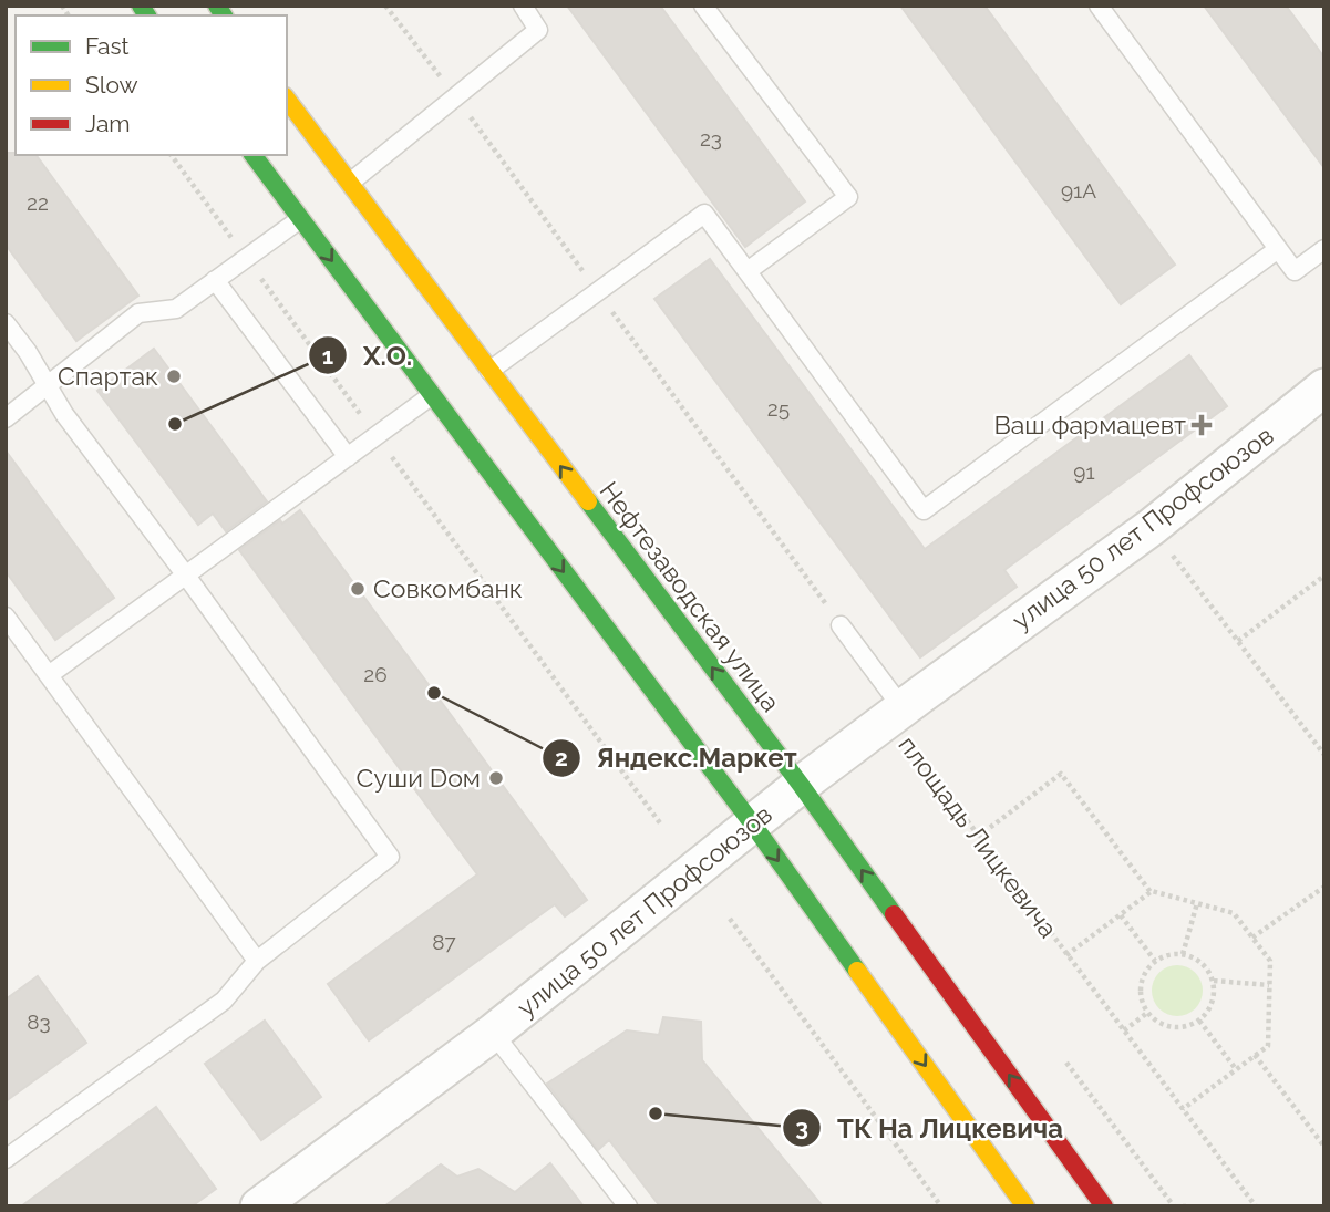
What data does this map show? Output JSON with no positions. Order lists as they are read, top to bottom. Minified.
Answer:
{"streets":{"main road":["Нефтезаводская улица"],"street":["улица 50 лет Профсоюзов"],"path":["площадь Лицкевича"]},"crossings":[["улица 50 лет Профсоюзов","Нефтезаводская улица"],["улица 50 лет Профсоюзов","площадь Лицкевича"]],"places":{"other":["Спартак","X.O.","Совкомбанк","Яндекс.Маркет","Суши Dом","ТК На Лицкевича"],"health":["Ваш фармацевт"]},"house_numbers":["23","91А","22","25","91","26","87","83"],"legend":["Fast","Slow","Jam"]}
